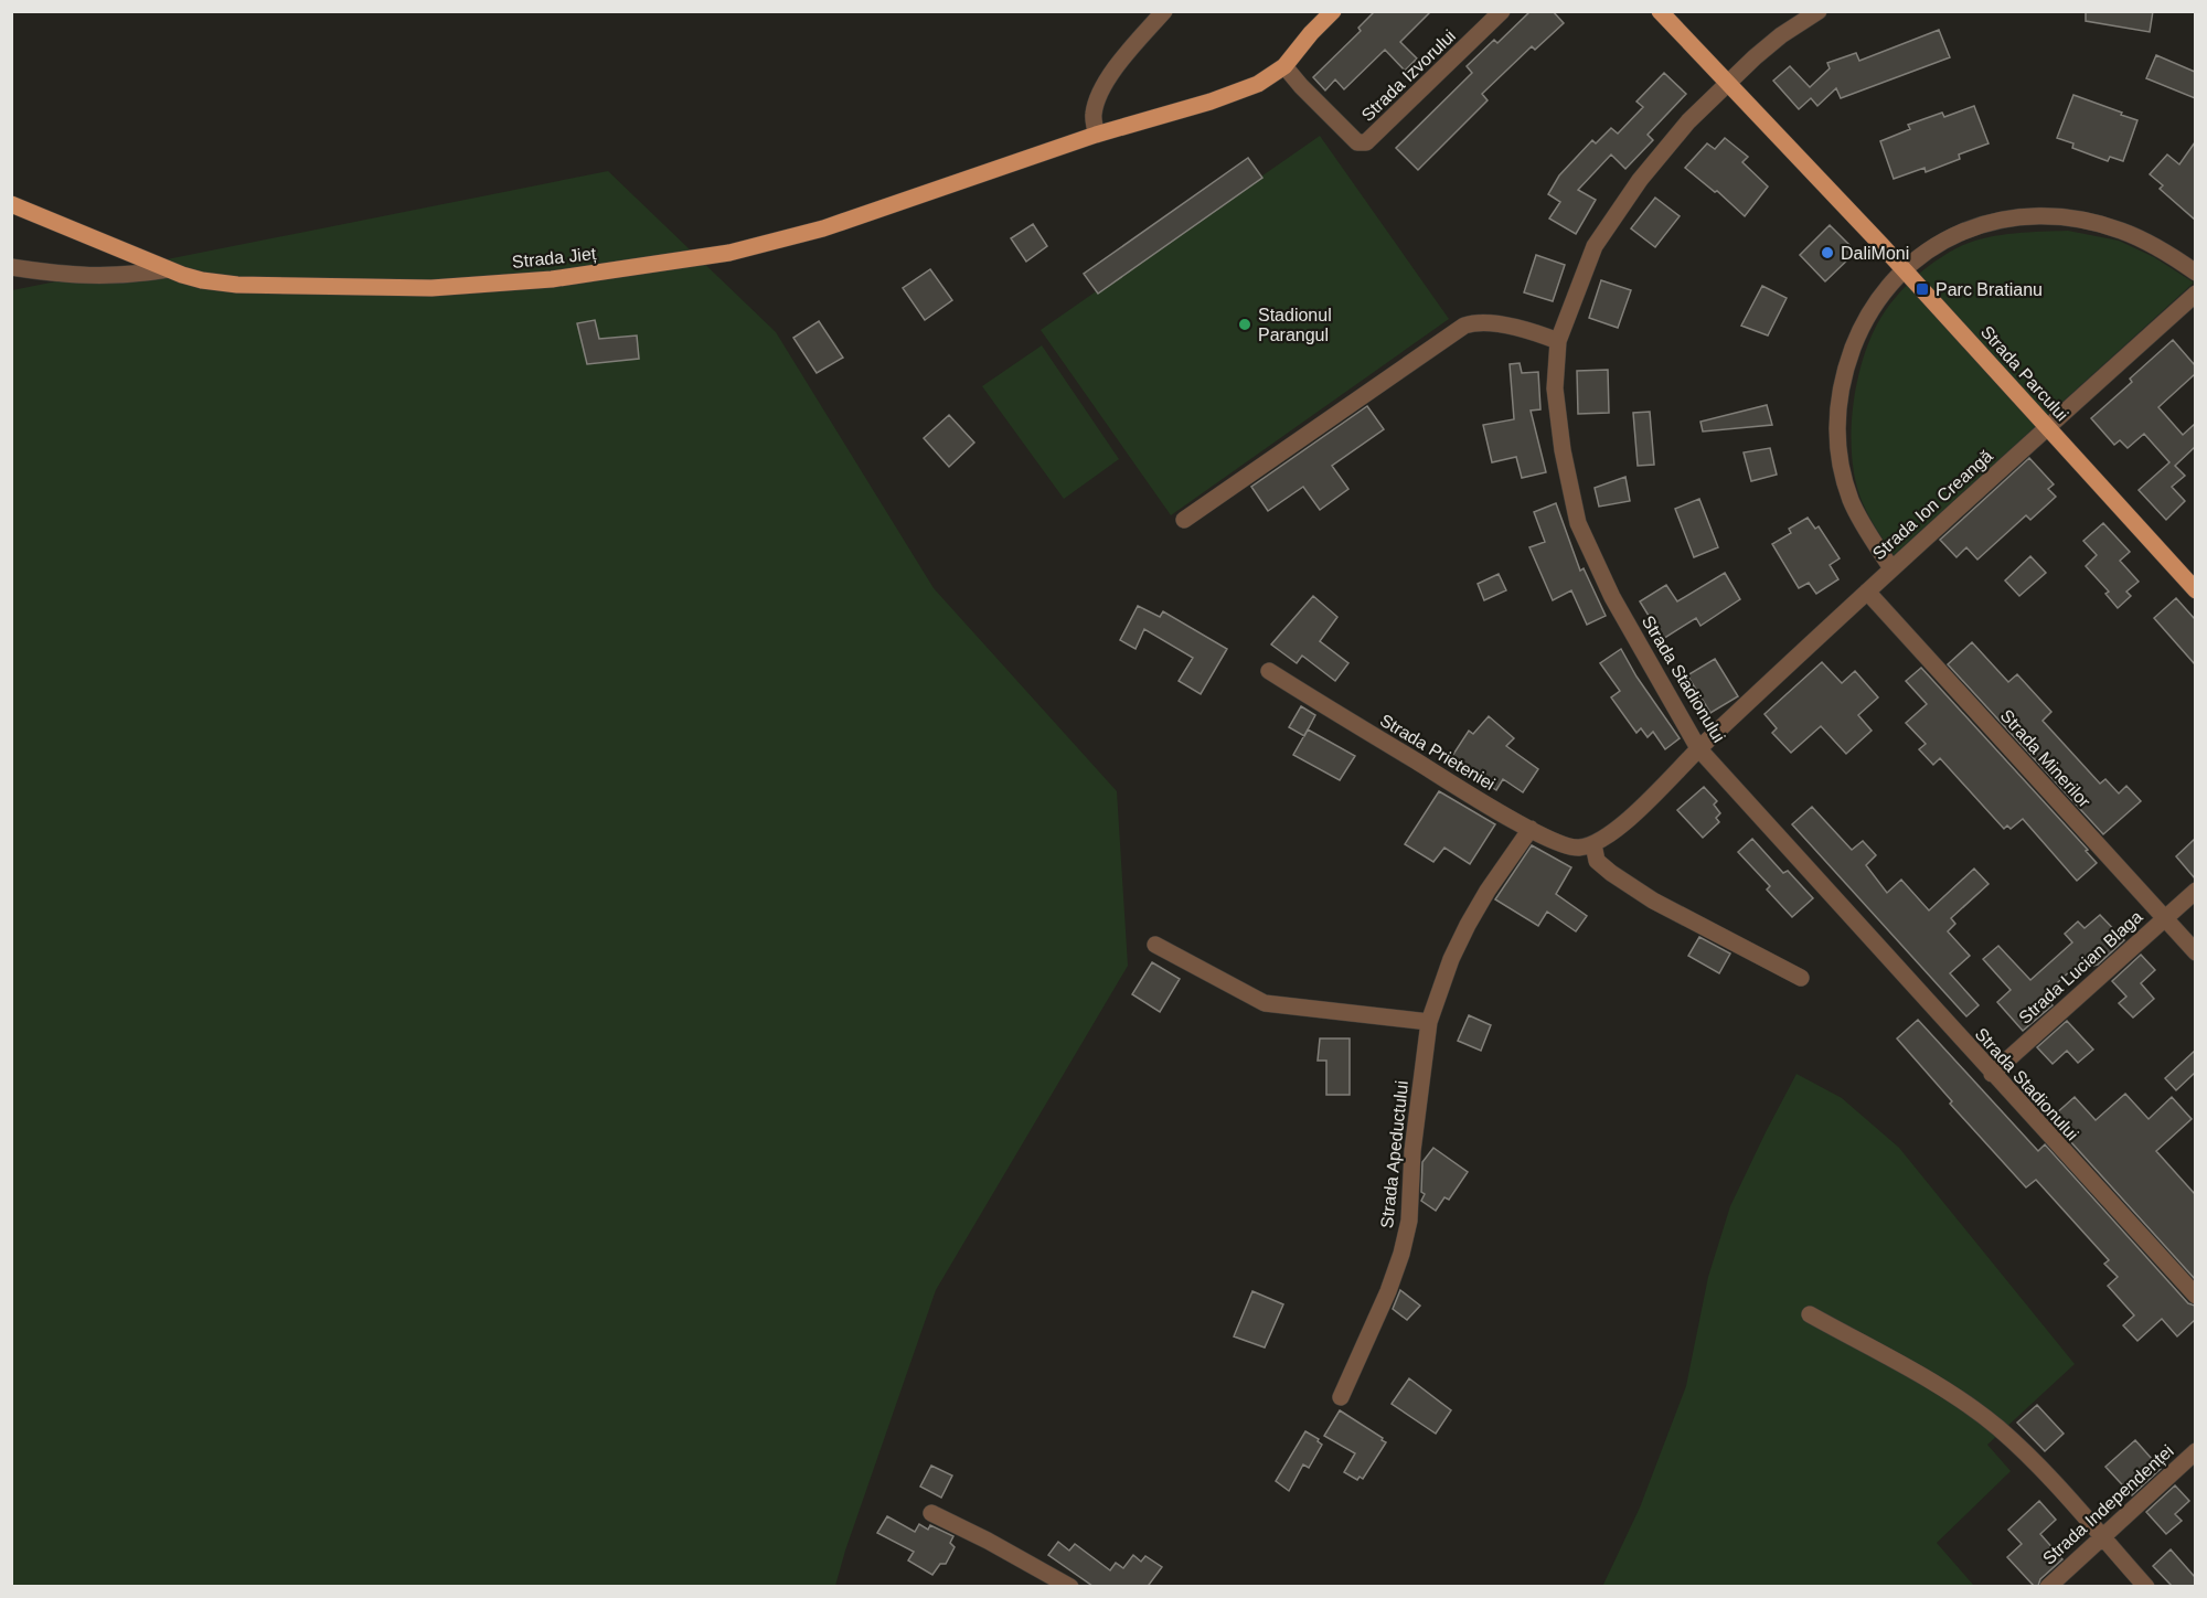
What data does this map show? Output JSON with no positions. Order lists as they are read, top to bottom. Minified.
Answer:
{"streets":{"main road":["Strada Jieț","Strada Parcului"],"street":["Strada Izvorului","Strada Ion Creangă","Strada Stadionului","Strada Prieteniei","Strada Minerilor","Strada Lucian Blaga","Strada Apeductului","Strada Independenței"]},"crossings":[["Strada Parcului","Strada Ion Creangă"],["Strada Parcului","Strada Stadionului"],["Strada Ion Creangă","Strada Stadionului"],["Strada Ion Creangă","Strada Minerilor"],["Strada Stadionului","Strada Lucian Blaga"],["Strada Prieteniei","Strada Apeductului"],["Strada Minerilor","Strada Lucian Blaga"]],"places":{"other":["DaliMoni","Stadionul Parangul"],"transit":["Parc Bratianu"]}}
